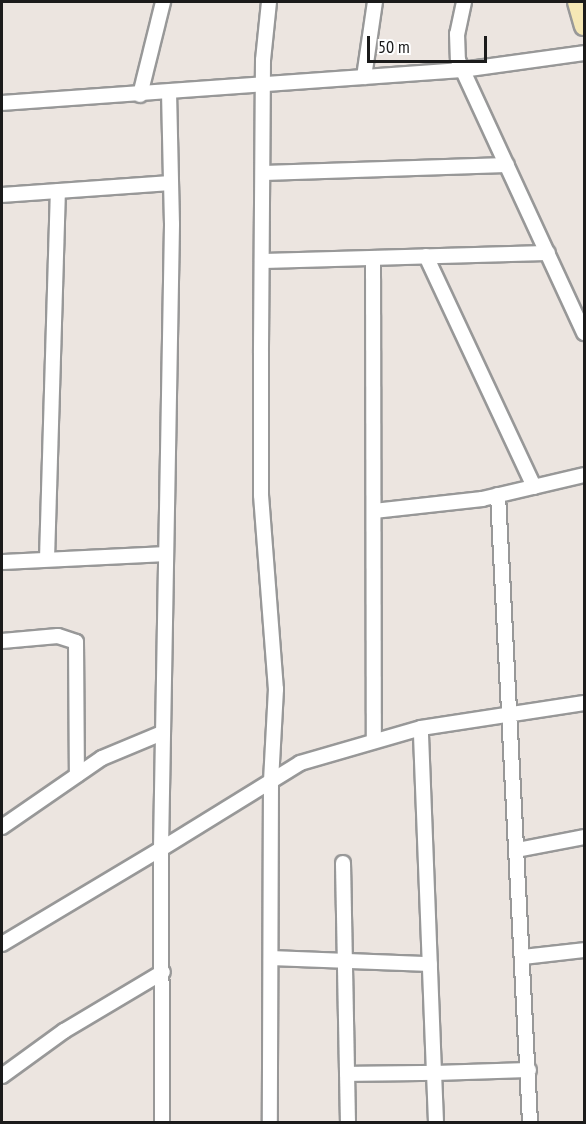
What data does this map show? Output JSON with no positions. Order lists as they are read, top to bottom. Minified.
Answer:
{"scale_bar":"50 m"}
